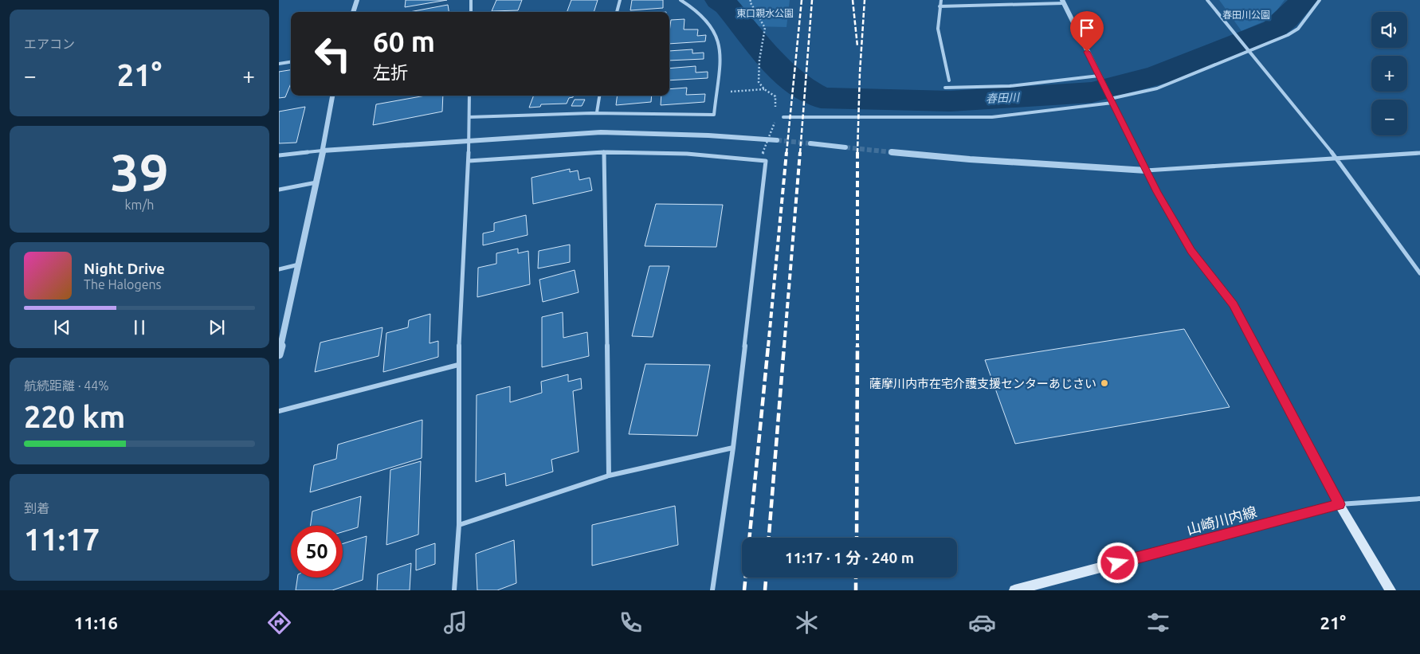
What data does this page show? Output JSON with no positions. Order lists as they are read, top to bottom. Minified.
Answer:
{"streets":{"main road":["山崎川内線"]},"water":["春田川"],"parks":["東口親水公園","春田川公園"],"places":["薩摩川内市在宅介護支援センターあじさい"],"page":{"tile":["エアコン",["39","km/h"],["航続距離 · 44%","220 km"],["到着","11:17"]],"map_buttons":["+","−"],"turn":["60 m","左折"],"heat":["−","21°","+"],"song":["Night Drive","The Halogens"],"limit":"50","trip":"11:17 · 1 分 · 240 m","tabs":["11:16","21°"]}}
